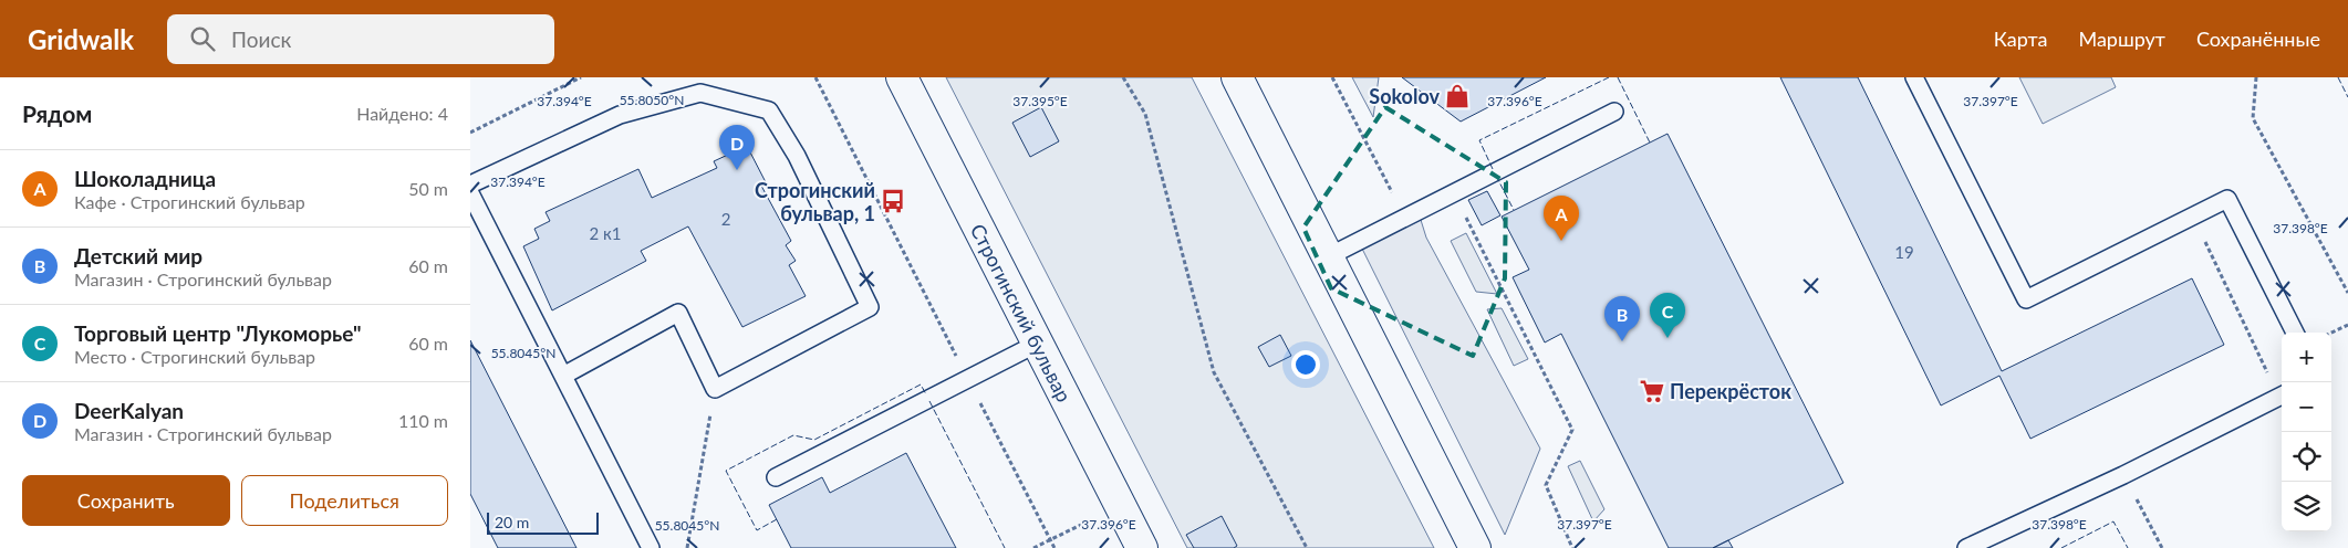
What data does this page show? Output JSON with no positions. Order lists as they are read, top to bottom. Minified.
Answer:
{"streets":{"street":["Строгинский бульвар"]},"places":{"shop":["Sokolov"],"bus stop":["Строгинский бульвар, 1"],"supermarket":["Перекрёсток"]},"house_numbers":["2","2 к1","19"],"scale_bar":"20 m","page":{"header":"Gridwalk","search":"Поиск","nav":["Карта","Маршрут","Сохранённые"],"heading":["Рядом","Найдено: 4"],"pins":["D","A","C","B"],"list":[{"mark":"A","name":"Шоколадница","note":"Кафе · Строгинский бульвар","value":"50 m"},{"mark":"B","name":"Детский мир","note":"Магазин · Строгинский бульвар","value":"60 m"},{"mark":"C","name":"Торговый центр \"Лукоморье\"","note":"Место · Строгинский бульвар","value":"60 m"},{"mark":"D","name":"DeerKalyan","note":"Магазин · Строгинский бульвар","value":"110 m"}],"map_buttons":["+","−"],"buttons":["Сохранить","Поделиться"],"scale":"20 m"},"coordinates":["55.8050°N","37.394°E","37.395°E","37.396°E","37.397°E","37.398°E","55.8045°N"]}
